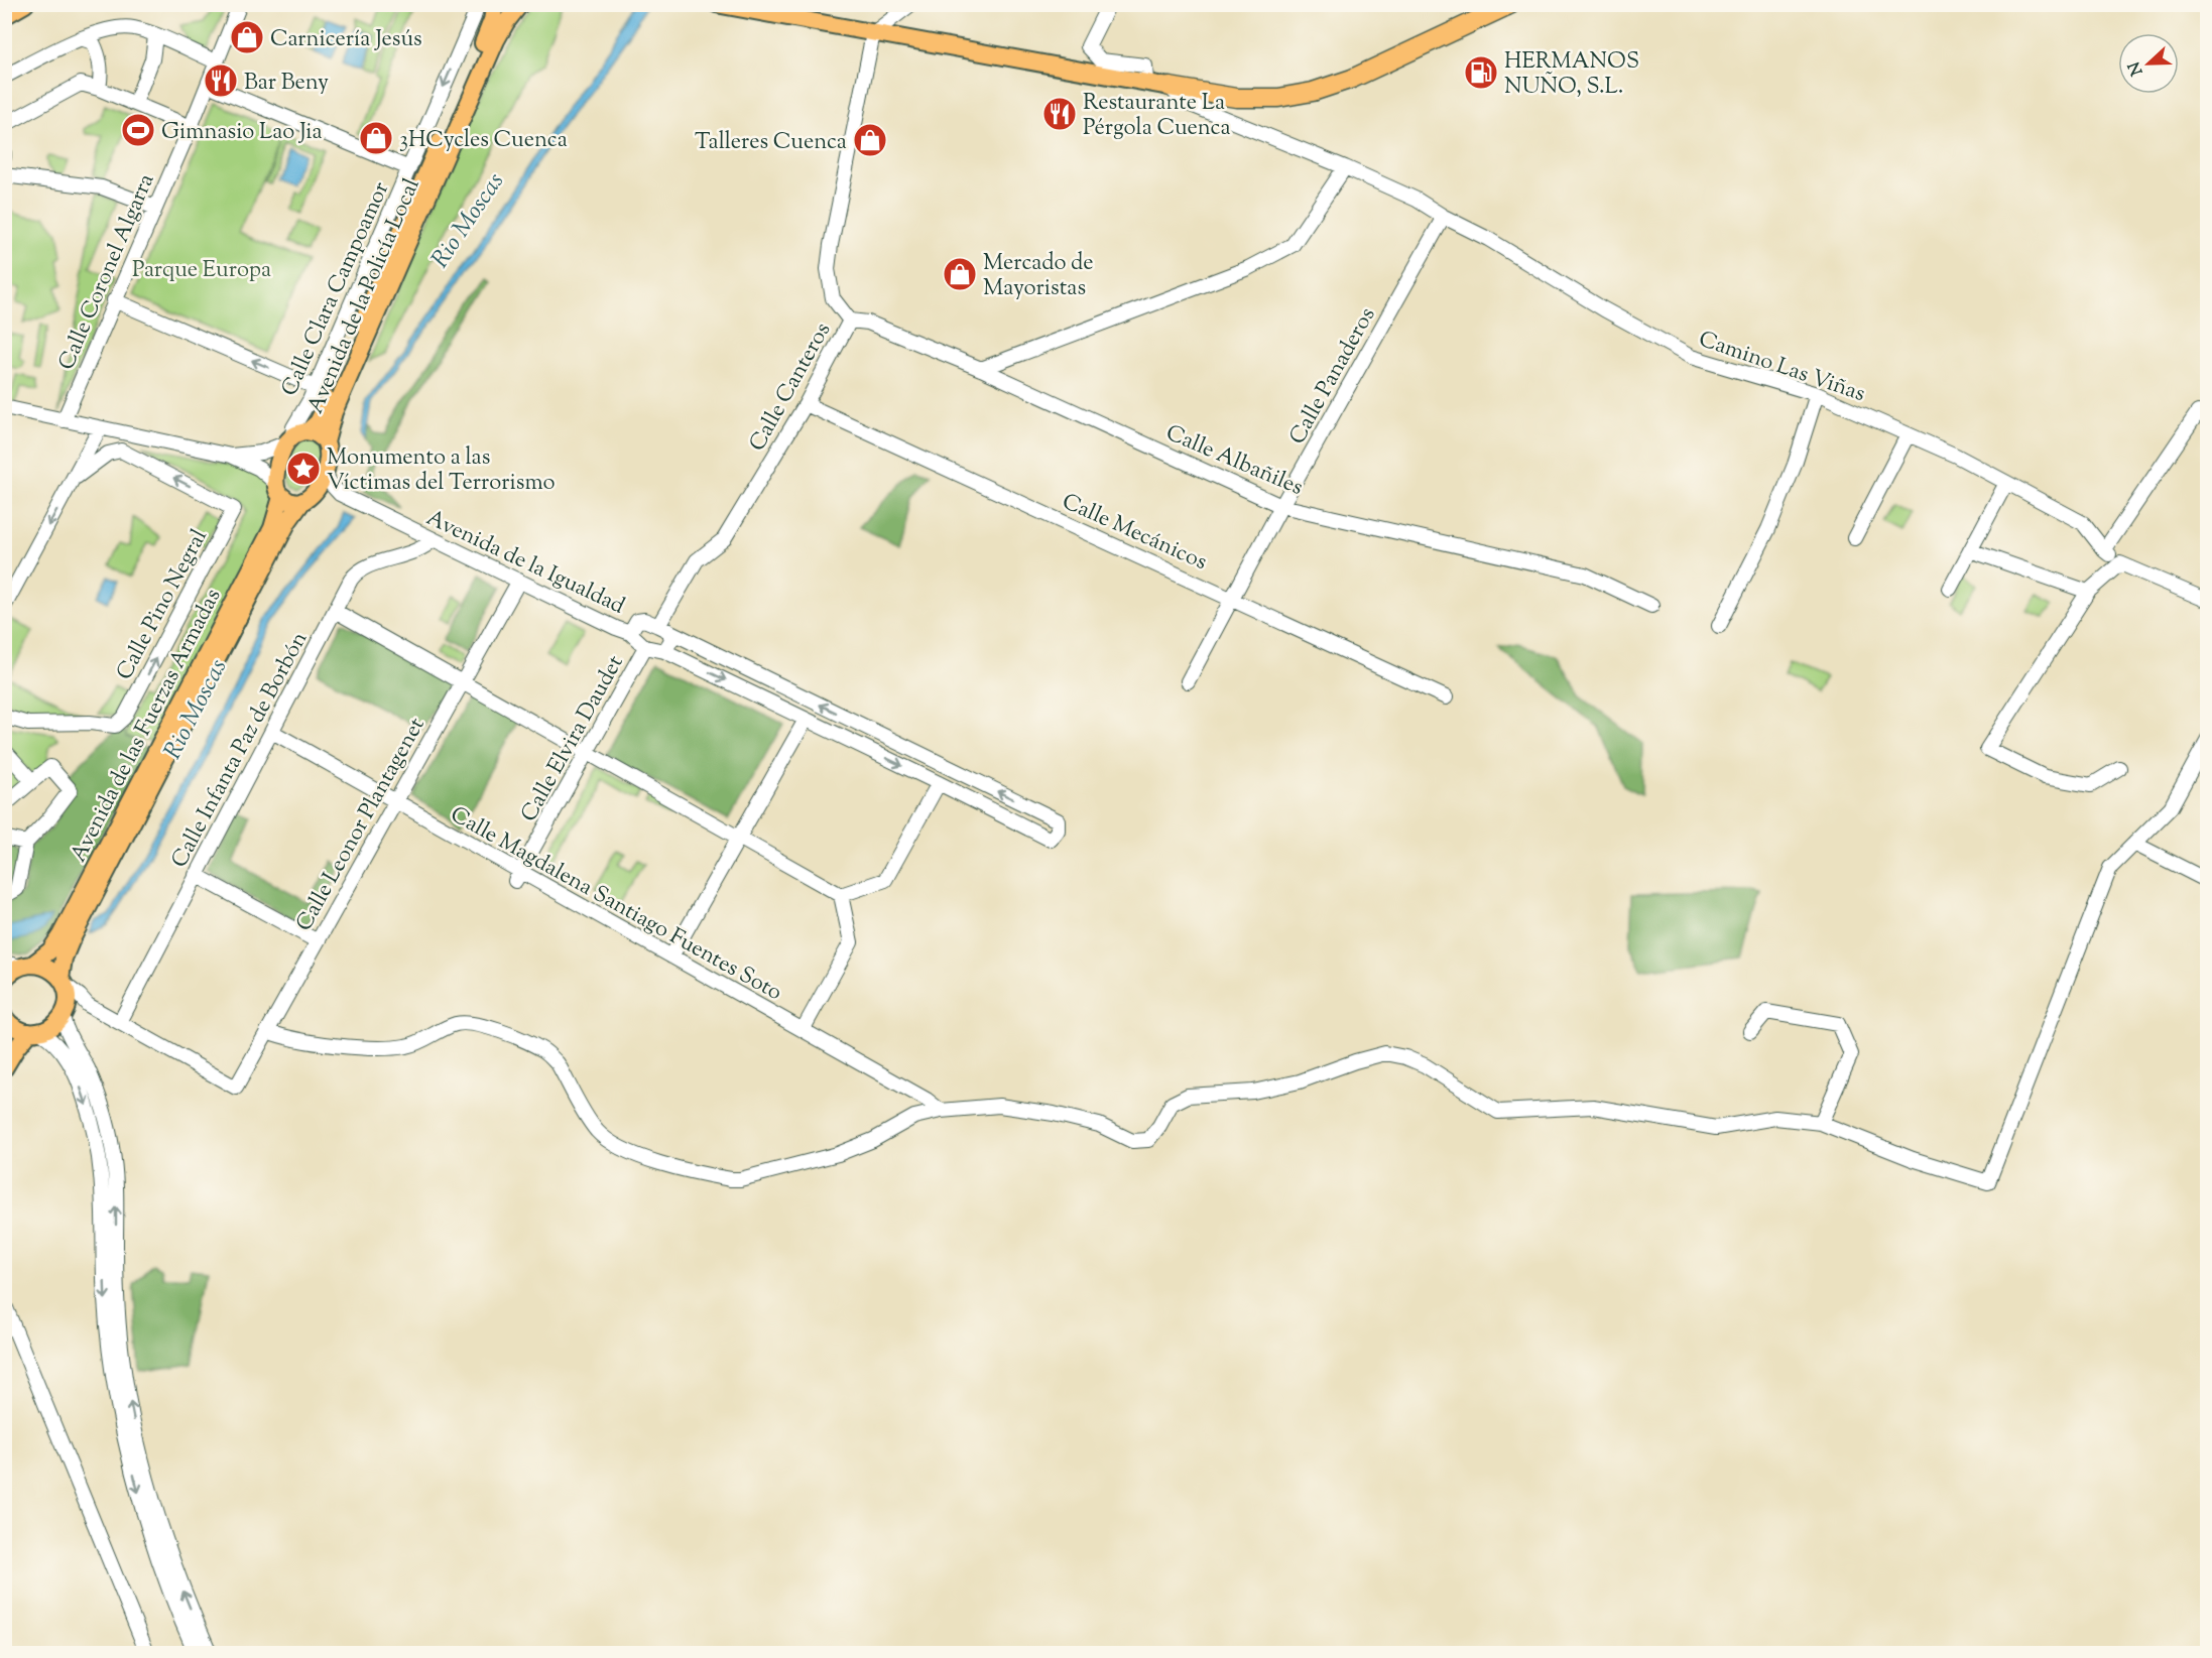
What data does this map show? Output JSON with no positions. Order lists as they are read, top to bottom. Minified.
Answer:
{"streets":{"main road":["Avenida de la Policía Local","Avenida de las Fuerzas Armadas"],"street":["Calle Coronel Algarra","Calle Clara Campoamor","Camino Las Viñas","Calle Panaderos","Calle Canteros","Calle Albañiles","Calle Mecánicos","Avenida de la Igualdad","Calle Pino Negral","Calle Elvira Daudet","Calle Infanta Paz de Borbón","Calle Leonor Plantagenet","Calle Magdalena Santiago Fuentes Soto"]},"crossings":[["Calle Clara Campoamor","Avenida de la Policía Local"],["Calle Clara Campoamor","Avenida de las Fuerzas Armadas"],["Avenida de la Policía Local","Avenida de las Fuerzas Armadas"],["Camino Las Viñas","Calle Panaderos"],["Calle Panaderos","Calle Albañiles"],["Calle Panaderos","Calle Mecánicos"],["Calle Canteros","Calle Albañiles"],["Calle Canteros","Calle Mecánicos"],["Avenida de la Igualdad","Calle Elvira Daudet"],["Avenida de la Igualdad","Calle Infanta Paz de Borbón"],["Avenida de la Igualdad","Calle Leonor Plantagenet"],["Calle Elvira Daudet","Calle Magdalena Santiago Fuentes Soto"],["Calle Infanta Paz de Borbón","Calle Leonor Plantagenet"],["Calle Infanta Paz de Borbón","Calle Magdalena Santiago Fuentes Soto"],["Calle Leonor Plantagenet","Calle Magdalena Santiago Fuentes Soto"]],"water":["Rio Moscas"],"parks":["Parque Europa"],"places":{"shop":["Carnicería Jesús","3HCycles Cuenca","Talleres Cuenca","Mercado de Mayoristas"],"fuel station":["HERMANOS NUÑO, S.L."],"restaurant":["Bar Beny","Restaurante La Pérgola Cuenca"],"sports":["Gimnasio Lao Jia"],"place":["Monumento a las Víctimas del Terrorismo"]},"north":"left"}
